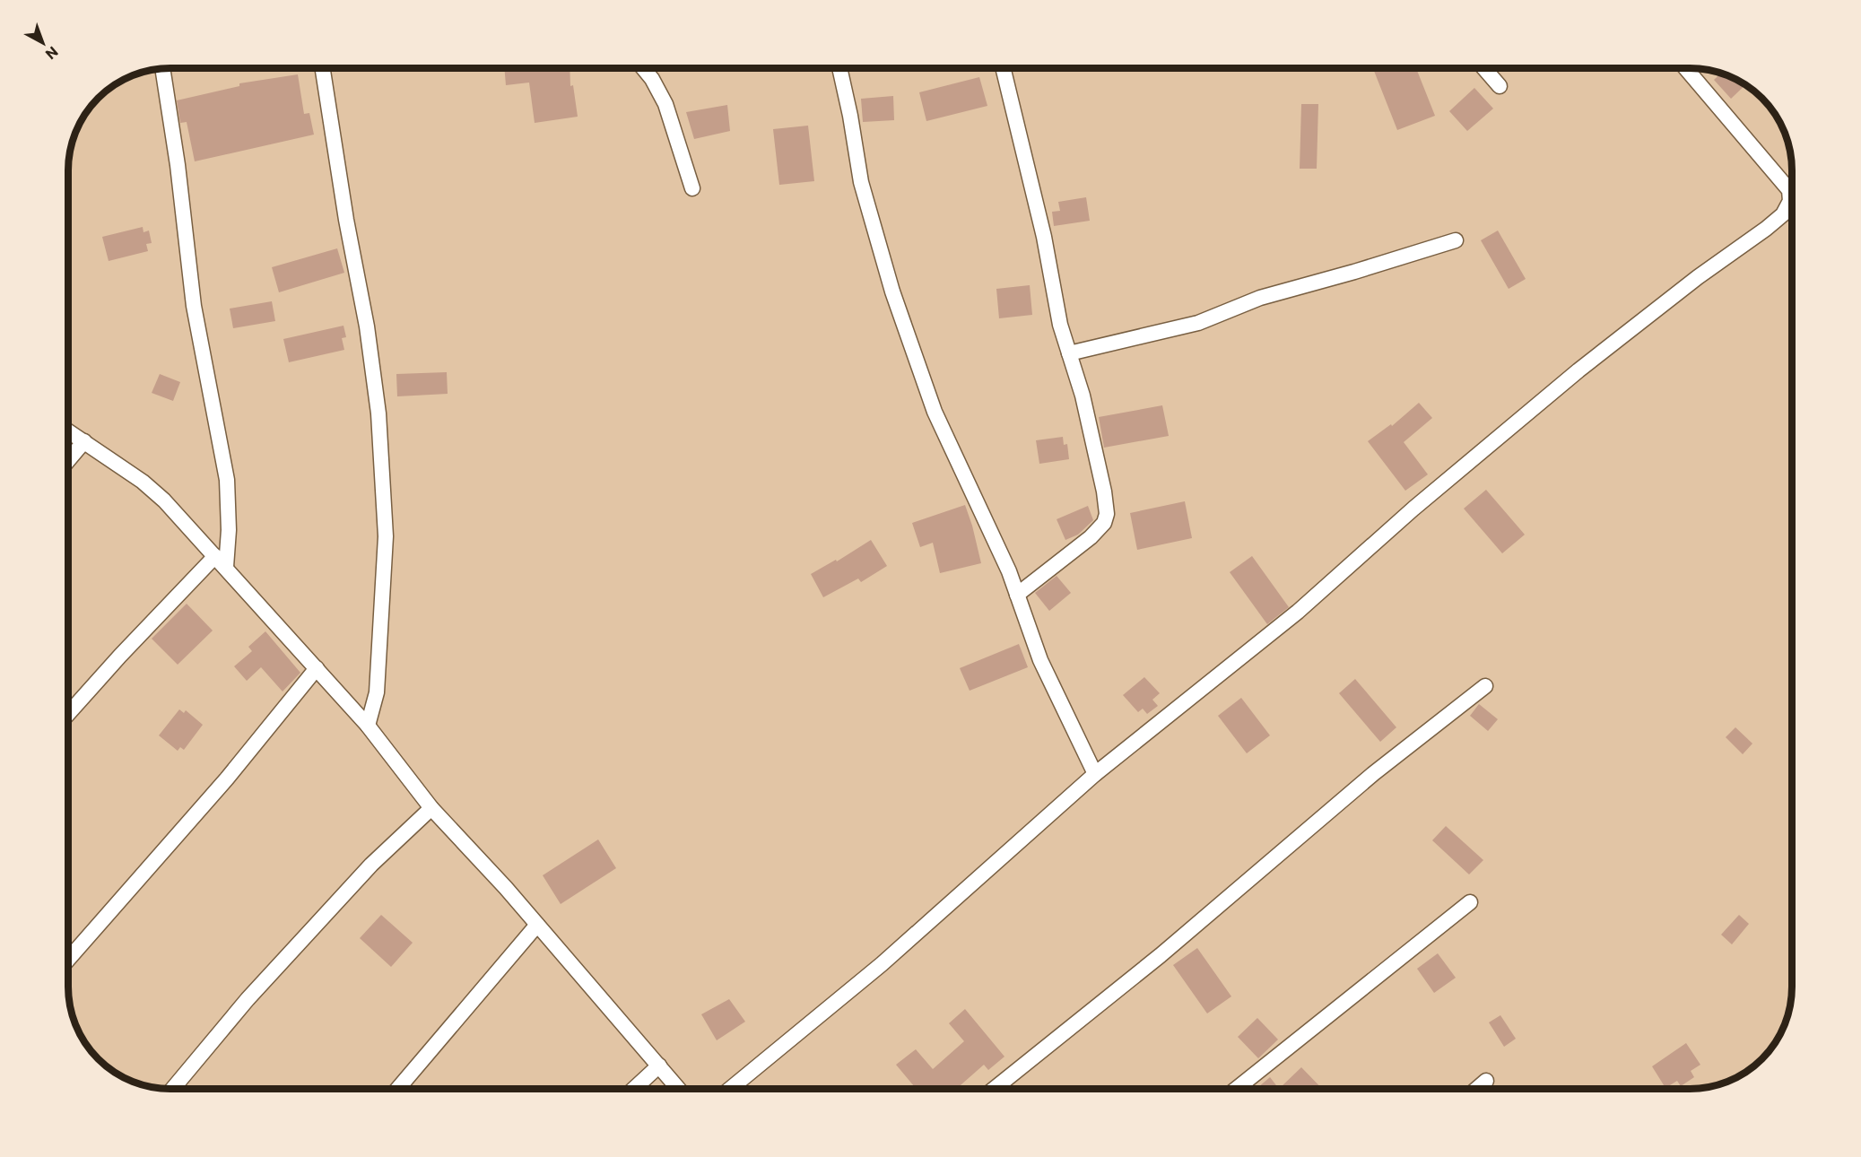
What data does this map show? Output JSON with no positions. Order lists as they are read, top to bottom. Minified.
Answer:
{"north":"bottom right"}
